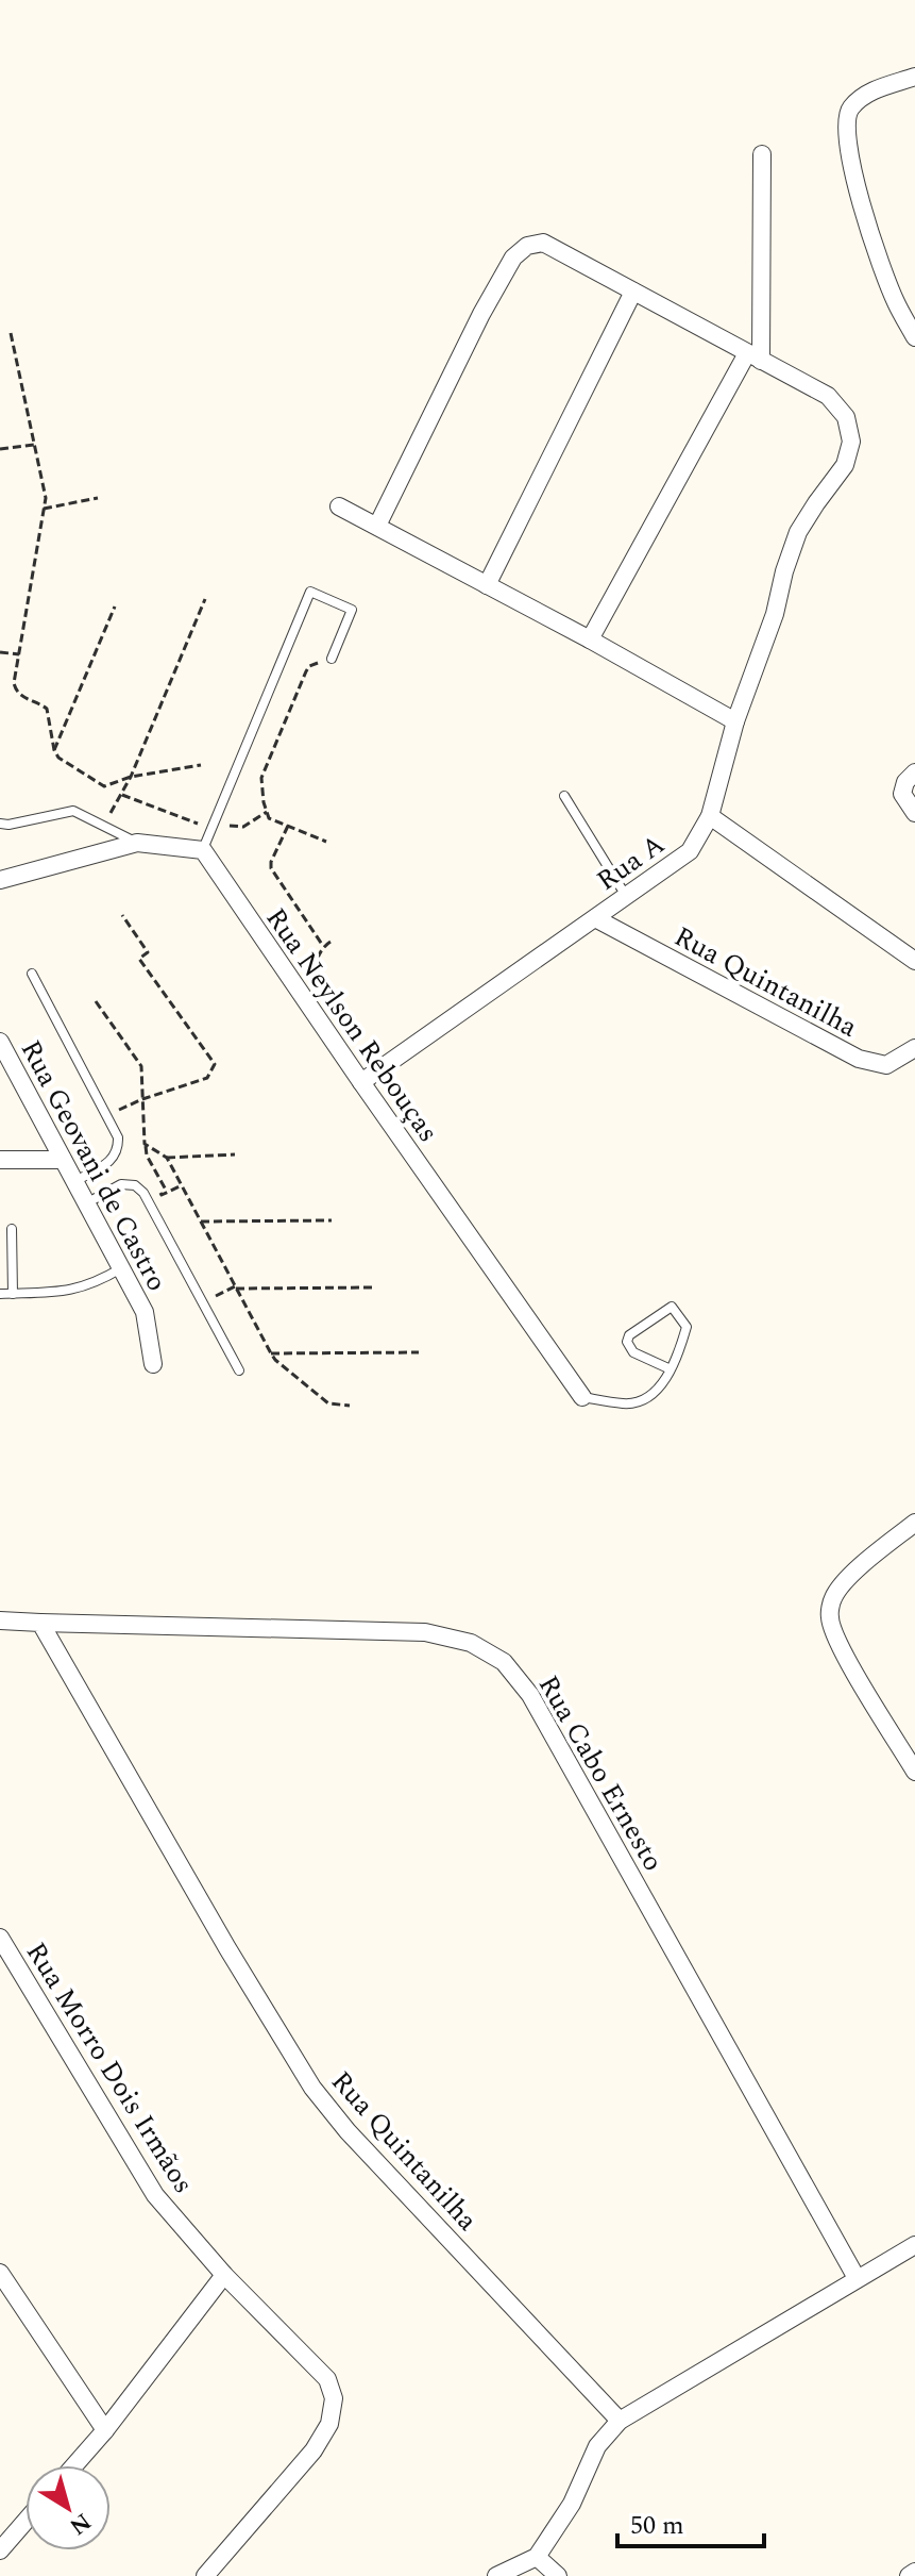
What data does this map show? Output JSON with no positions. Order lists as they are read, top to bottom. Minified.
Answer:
{"streets":{"street":["Rua A","Rua Quintanilha","Rua Neylson Rebouças","Rua Geovani de Castro","Rua Cabo Ernesto","Rua Morro Dois Irmãos"]},"crossings":[["Rua A","Rua Quintanilha"],["Rua A","Rua Neylson Rebouças"],["Rua Quintanilha","Rua Cabo Ernesto"]],"scale_bar":"50 m","north":"bottom right"}
